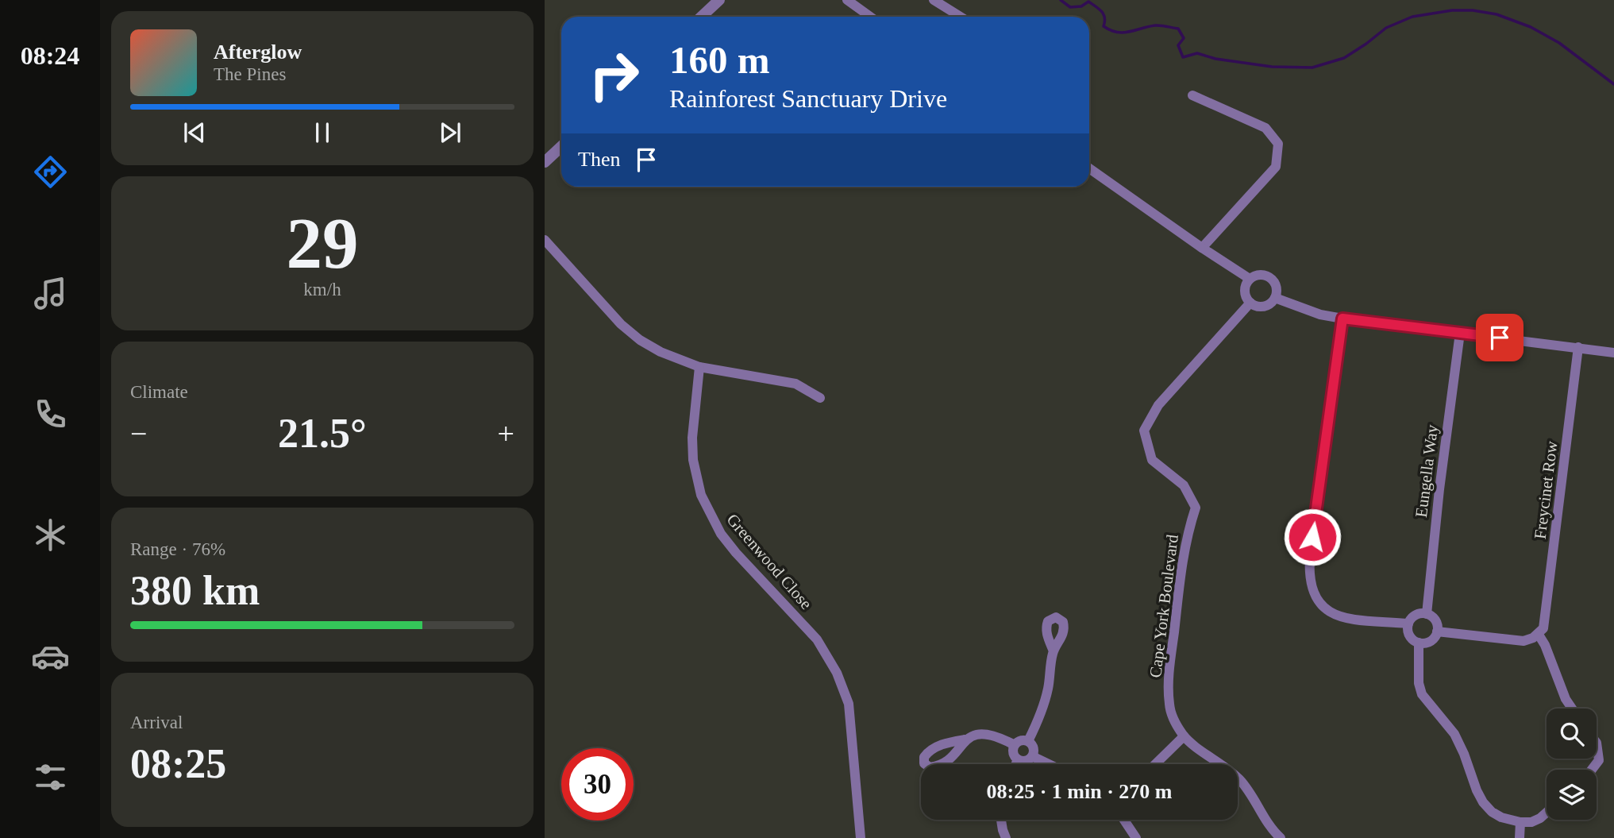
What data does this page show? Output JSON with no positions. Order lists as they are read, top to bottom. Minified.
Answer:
{"streets":{"street":["Eungella Way","Freycinet Row","Greenwood Close","Cape York Boulevard"]},"page":{"tabs":"08:24","turn":["160 m","Rainforest Sanctuary Drive"],"song":["Afterglow","The Pines"],"then":"Then","tile":[["29","km/h"],"Climate",["Range · 76%","380 km"],["Arrival","08:25"]],"heat":["−","21.5°","+"],"limit":"30","trip":"08:25 · 1 min · 270 m"}}
